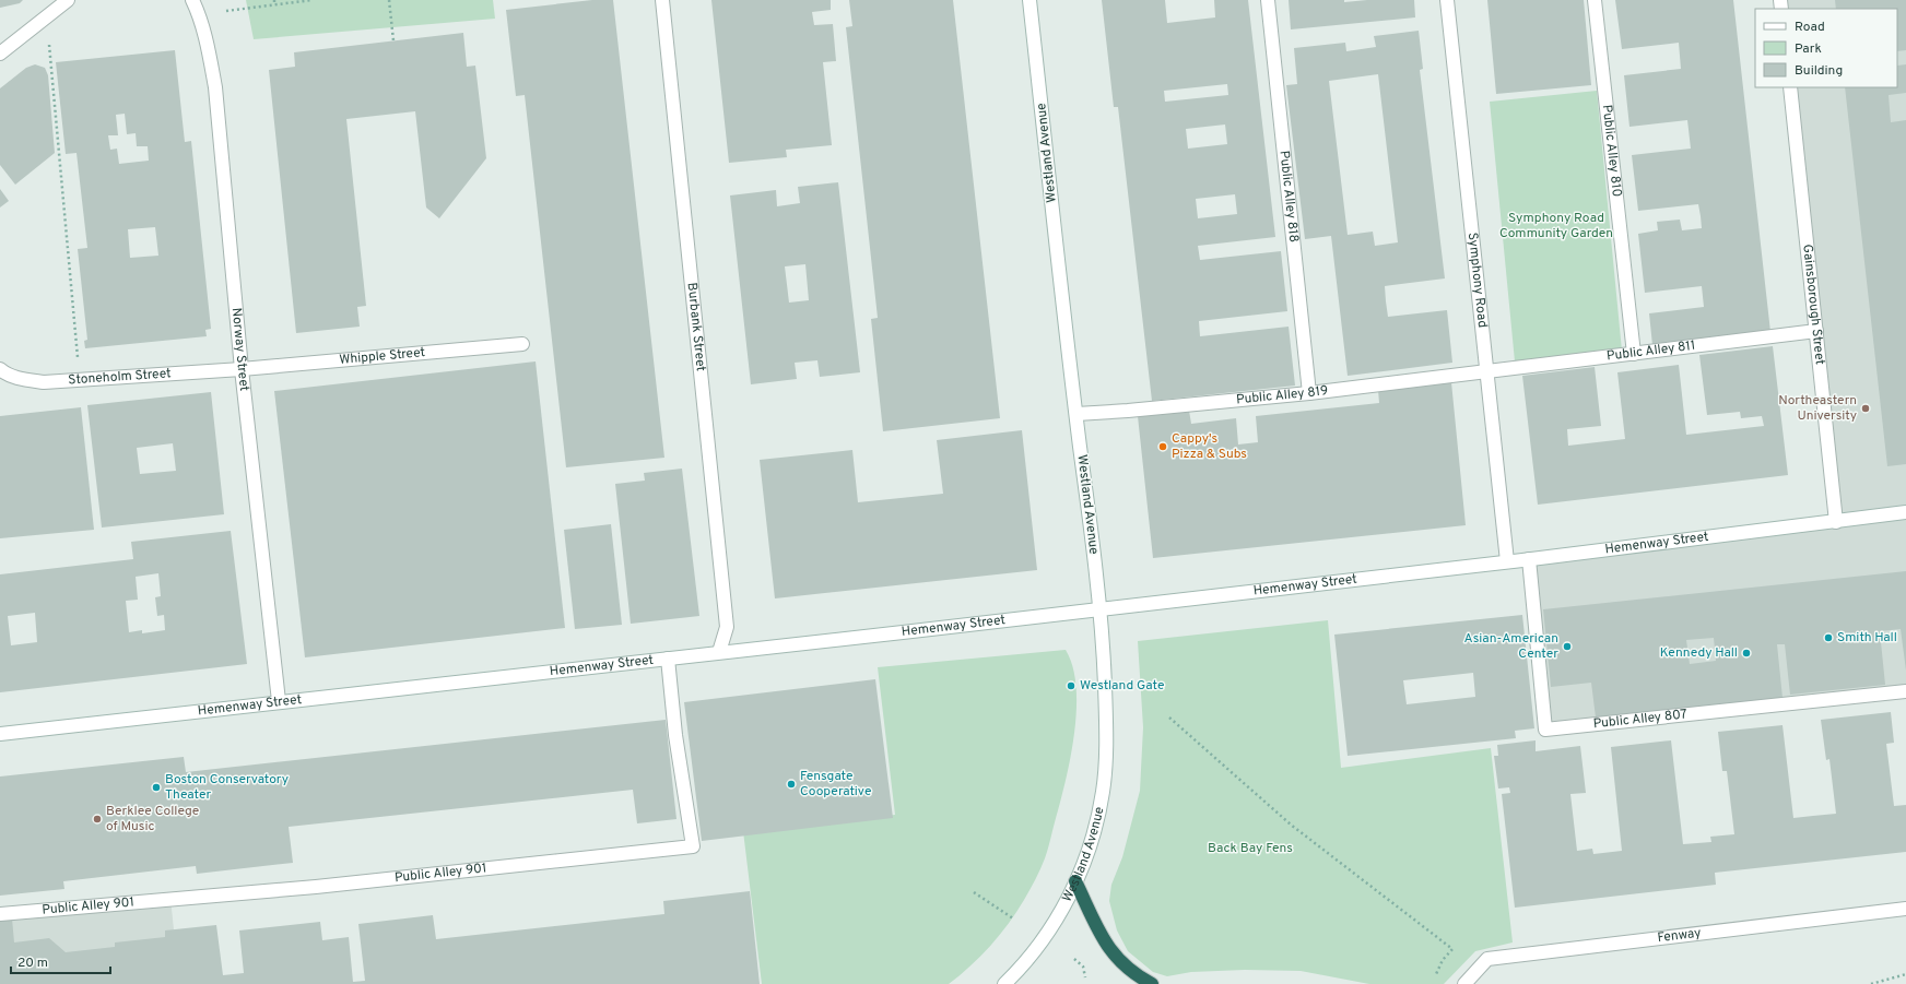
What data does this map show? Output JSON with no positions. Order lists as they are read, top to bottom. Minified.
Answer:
{"streets":{"street":["Public Alley 810","Westland Avenue","Public Alley 818","Symphony Road","Gainsborough Street","Burbank Street","Norway Street","Public Alley 811","Whipple Street","Stoneholm Street","Public Alley 819","Hemenway Street","Public Alley 807","Public Alley 901","Fenway"]},"crossings":[["Public Alley 810","Public Alley 811"],["Westland Avenue","Public Alley 819"],["Westland Avenue","Hemenway Street"],["Public Alley 818","Public Alley 819"],["Symphony Road","Public Alley 811"],["Symphony Road","Public Alley 819"],["Symphony Road","Hemenway Street"],["Gainsborough Street","Public Alley 811"],["Gainsborough Street","Hemenway Street"],["Burbank Street","Hemenway Street"],["Norway Street","Whipple Street"],["Norway Street","Stoneholm Street"],["Norway Street","Hemenway Street"],["Public Alley 811","Public Alley 819"],["Whipple Street","Stoneholm Street"],["Hemenway Street","Public Alley 807"],["Hemenway Street","Public Alley 901"]],"parks":["Symphony Road Community Garden","Back Bay Fens"],"places":["Northeastern University","Cappy's Pizza & Subs","Smith Hall","Asian-American Center","Kennedy Hall","Westland Gate","Fensgate Cooperative","Boston Conservatory Theater","Berklee College of Music"],"legend":["Road","Park","Building"],"scale_bar":"20 m"}
